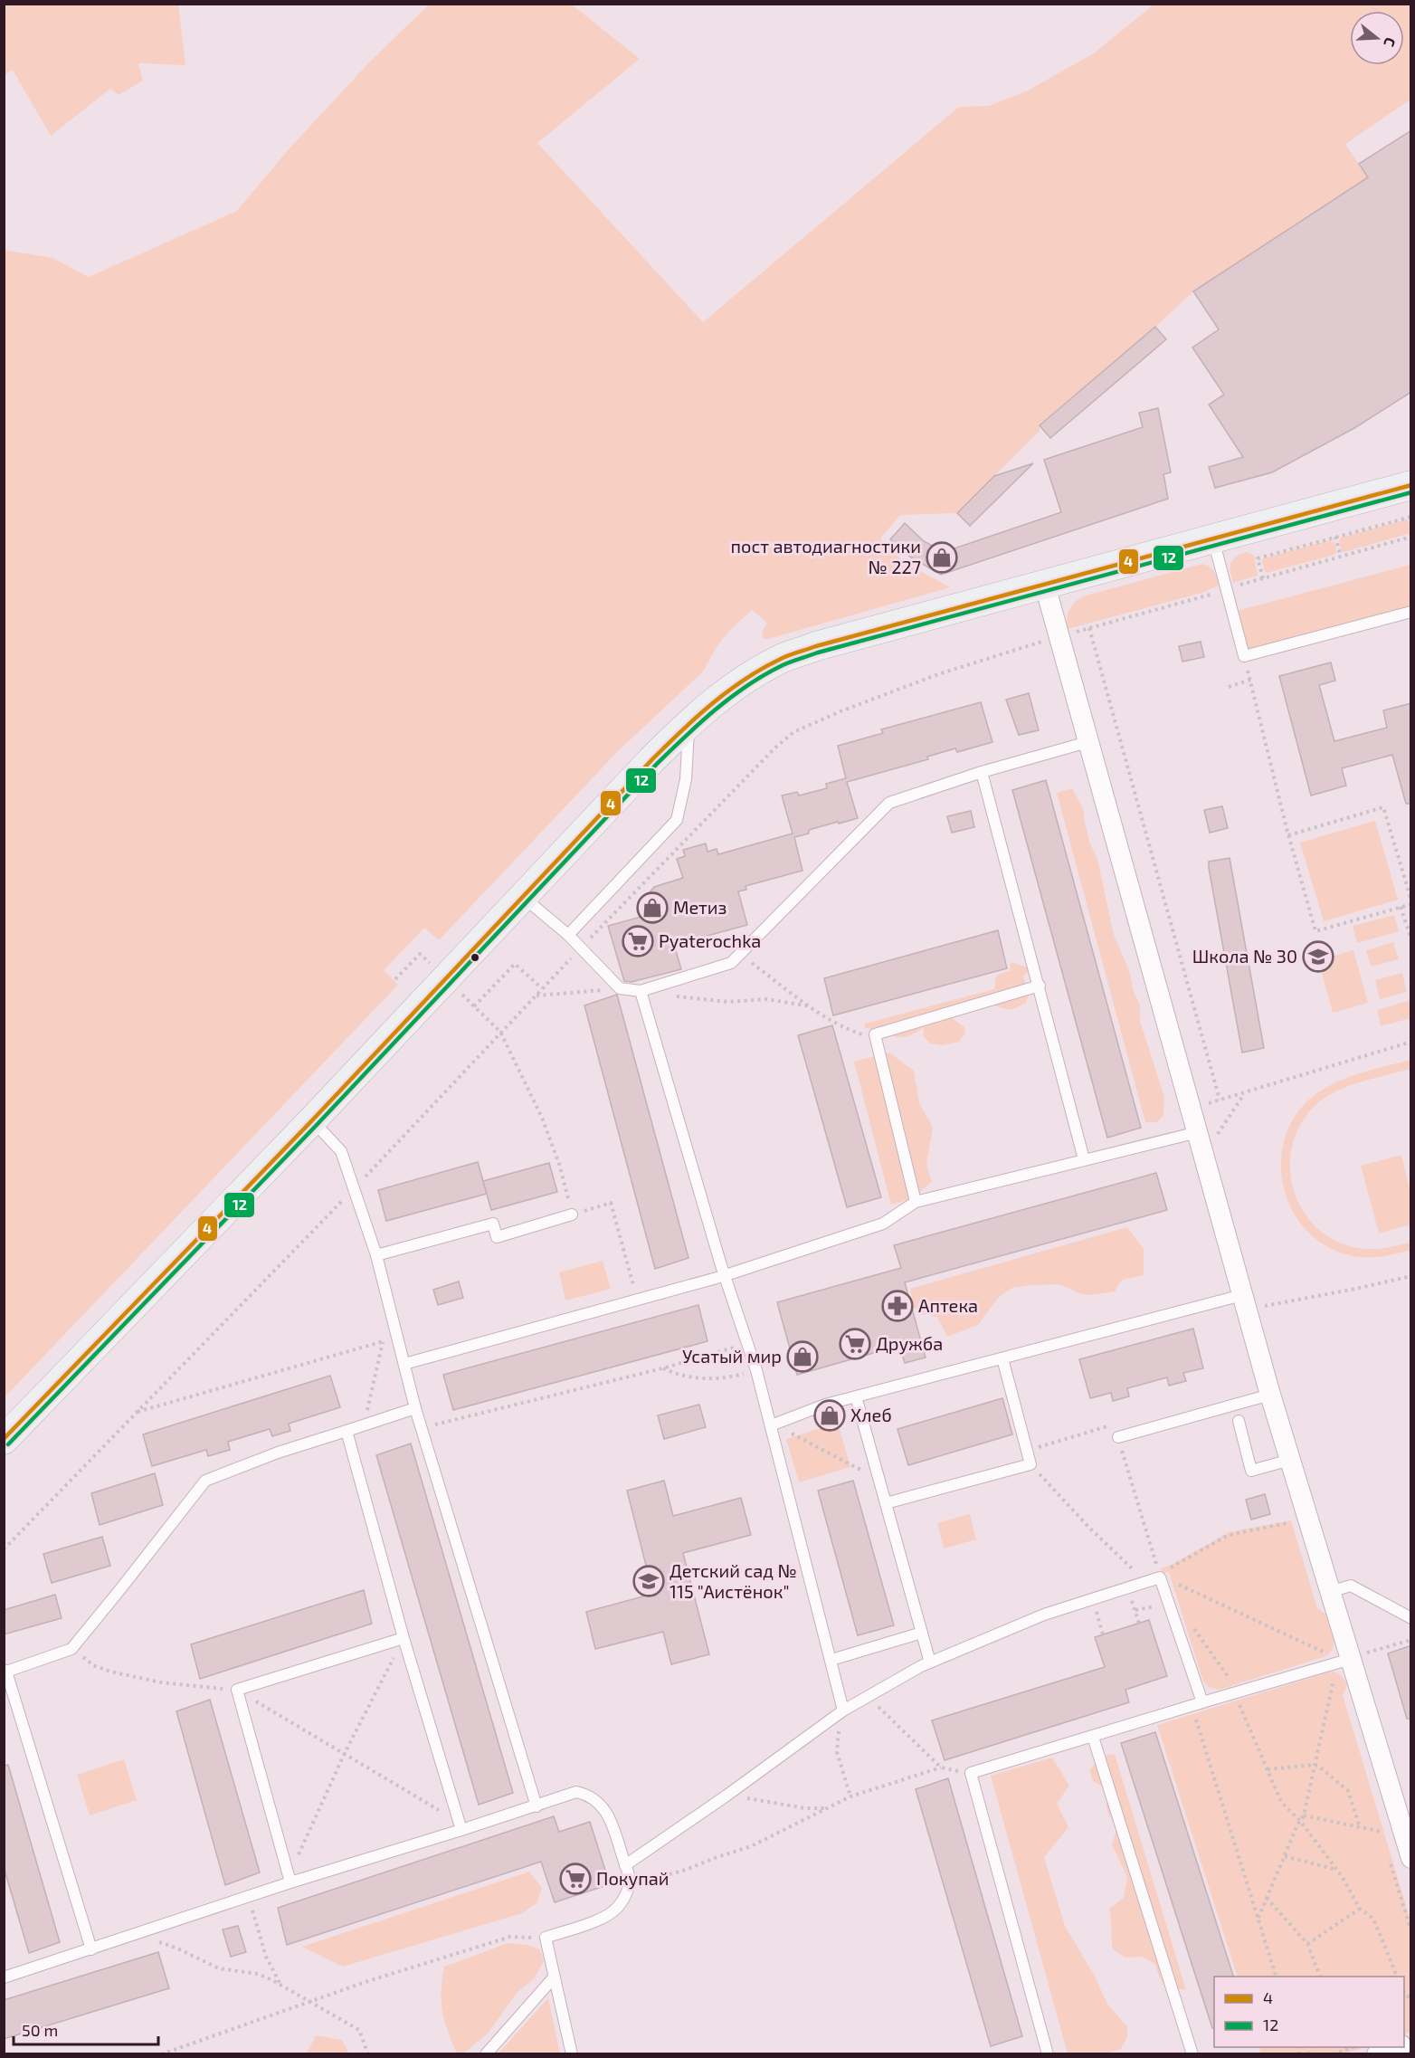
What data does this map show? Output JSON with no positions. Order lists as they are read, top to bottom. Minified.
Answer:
{"places":{"shop":["пост автодиагностики № 227","Метиз","Усатый мир","Хлеб"],"supermarket":["Pyaterochka","Дружба","Покупай"],"school or university":["Школа № 30","Детский сад № 115 \"Аистёнок\""],"pharmacy":["Аптека"]},"lines":["transit line 4","transit line 12"],"legend":["4","12"],"scale_bar":"50 m","north":"right"}
